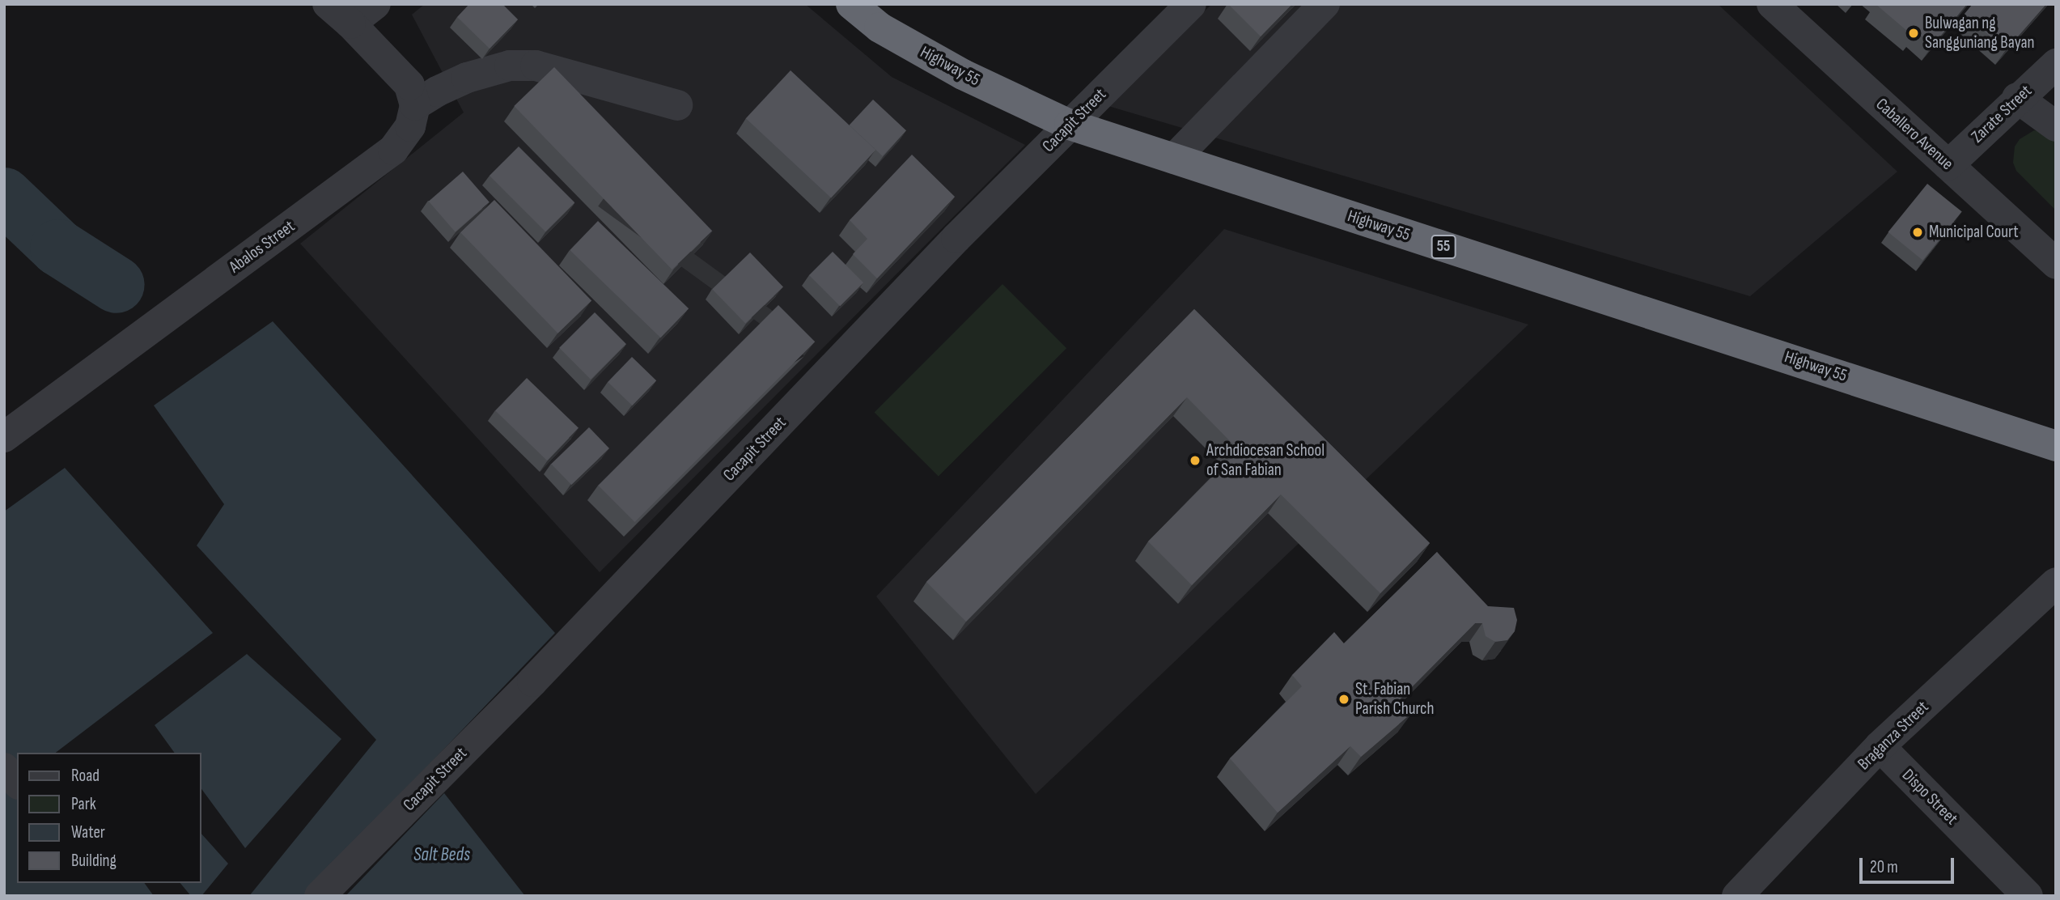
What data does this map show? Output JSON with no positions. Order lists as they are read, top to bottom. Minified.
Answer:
{"streets":{"highway":["Highway 55","55"],"street":["Zarate Street","Cacapit Street","Caballero Avenue","Abalos Street","Braganza Street","Dispo Street"]},"crossings":[["Highway 55","Cacapit Street"],["Zarate Street","Caballero Avenue"],["Braganza Street","Dispo Street"]],"water":["Salt Beds"],"places":["Bulwagan ng Sangguniang Bayan","Municipal Court","Archdiocesan School of San Fabian","St. Fabian Parish Church"],"legend":["Road","Park","Water","Building"],"scale_bar":"20 m"}
